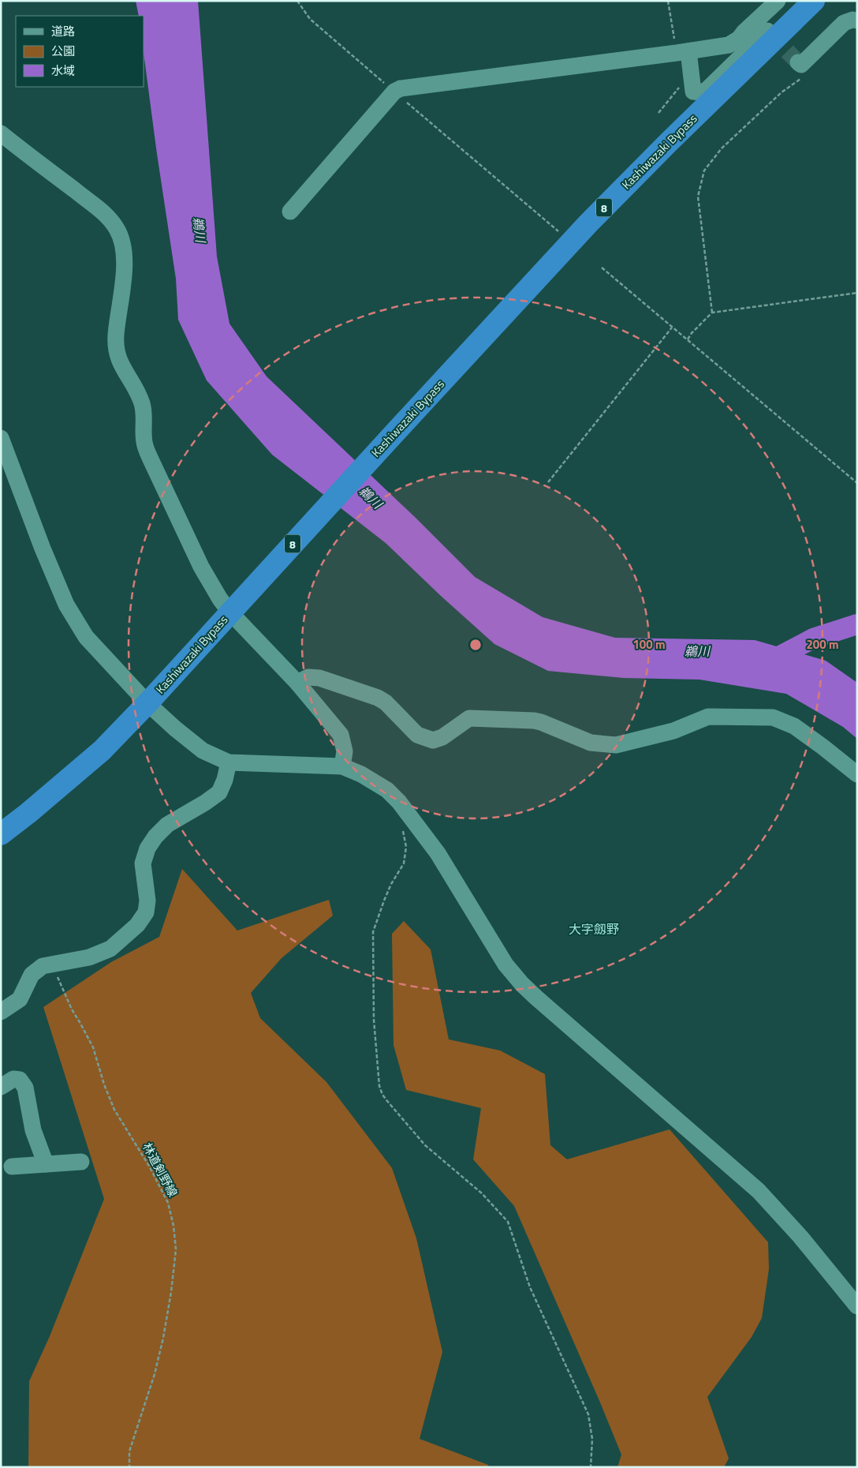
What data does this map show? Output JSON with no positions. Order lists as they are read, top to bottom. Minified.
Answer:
{"streets":{"highway":["Kashiwazaki Bypass","8"],"path":["林道剣野線"]},"districts":["大字劔野"],"water":["鵜川"],"legend":["道路","公園","水域"],"rings":["100 m","200 m"]}
